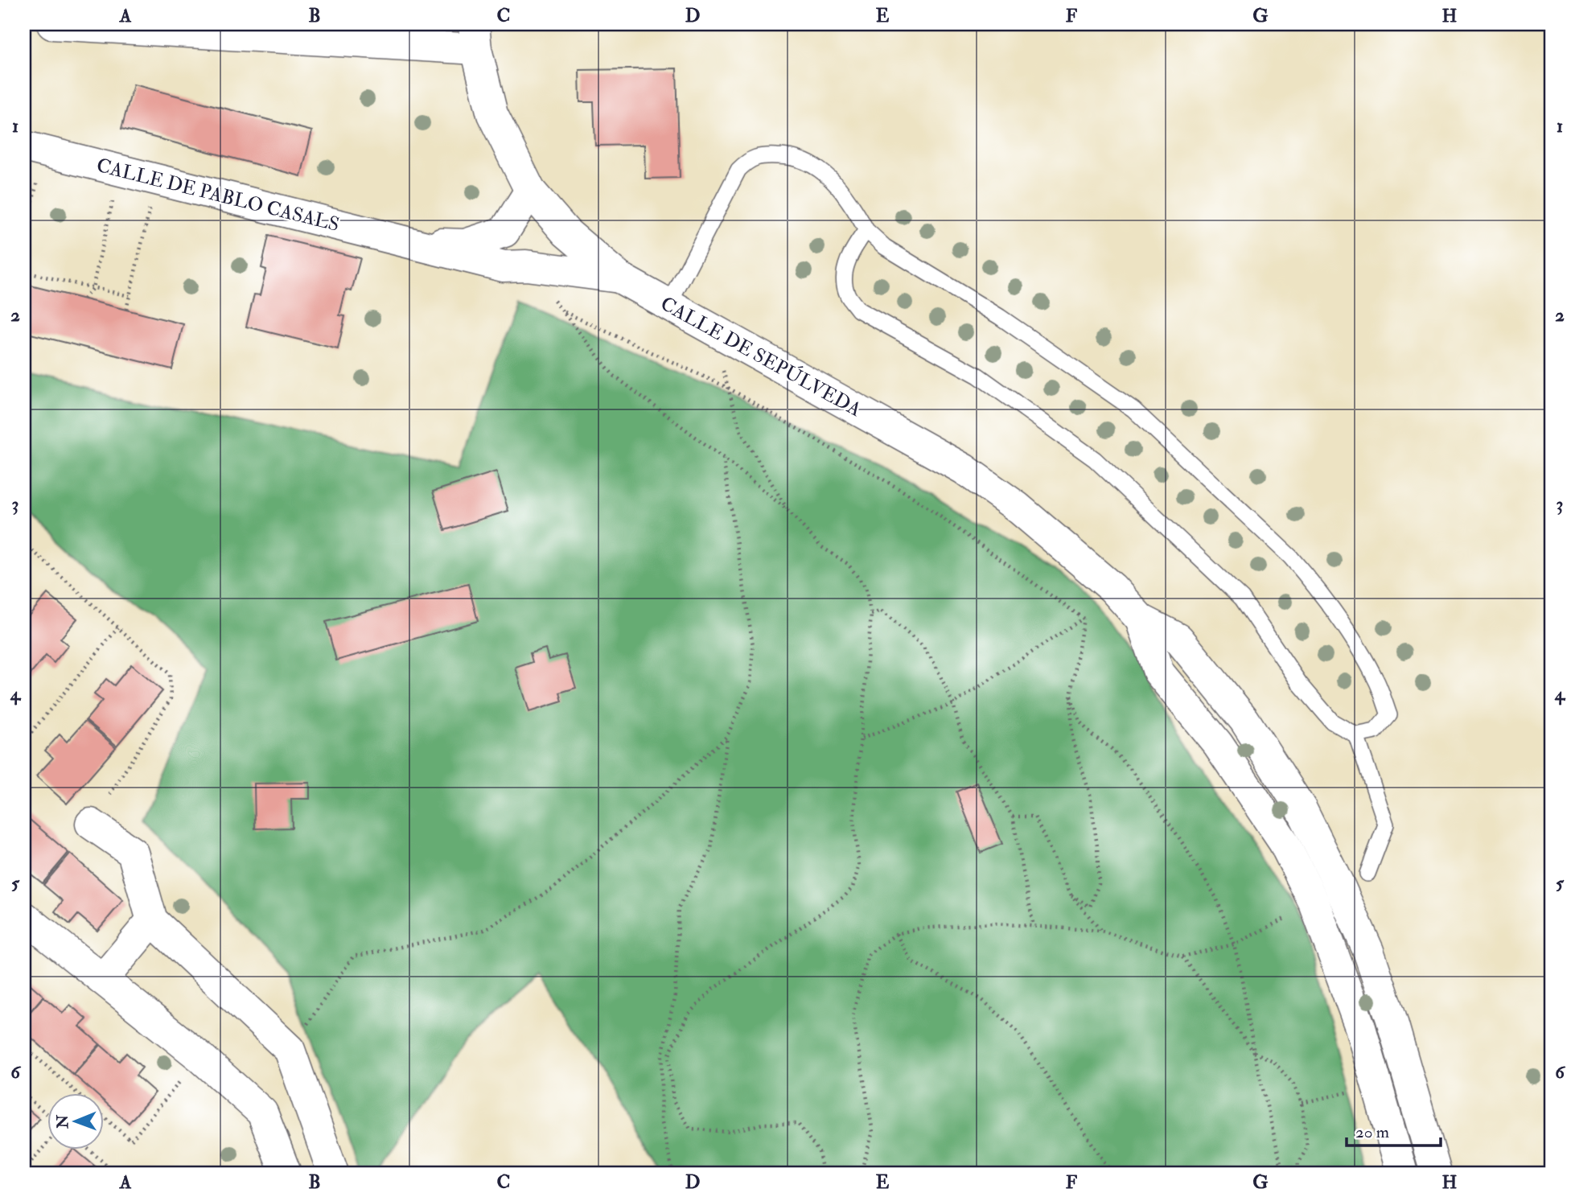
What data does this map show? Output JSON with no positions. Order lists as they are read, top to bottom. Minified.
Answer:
{"streets":{"street":["CALLE DE PABLO CASALS","CALLE DE SEPÚLVEDA"]},"crossings":[["CALLE DE PABLO CASALS","CALLE DE SEPÚLVEDA"]],"scale_bar":"20 m","north":"left","grid":{"columns":["A","B","C","D","E","F","G","H"],"rows":["1","2","3","4","5","6"]}}
